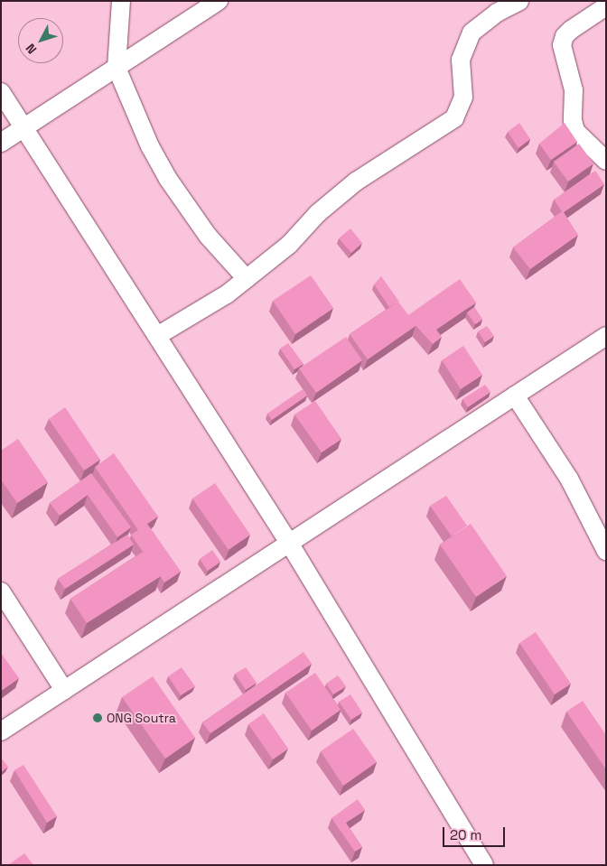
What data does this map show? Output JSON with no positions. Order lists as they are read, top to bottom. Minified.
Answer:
{"places":["ONG Soutra"],"scale_bar":"20 m","north":"bottom left"}
